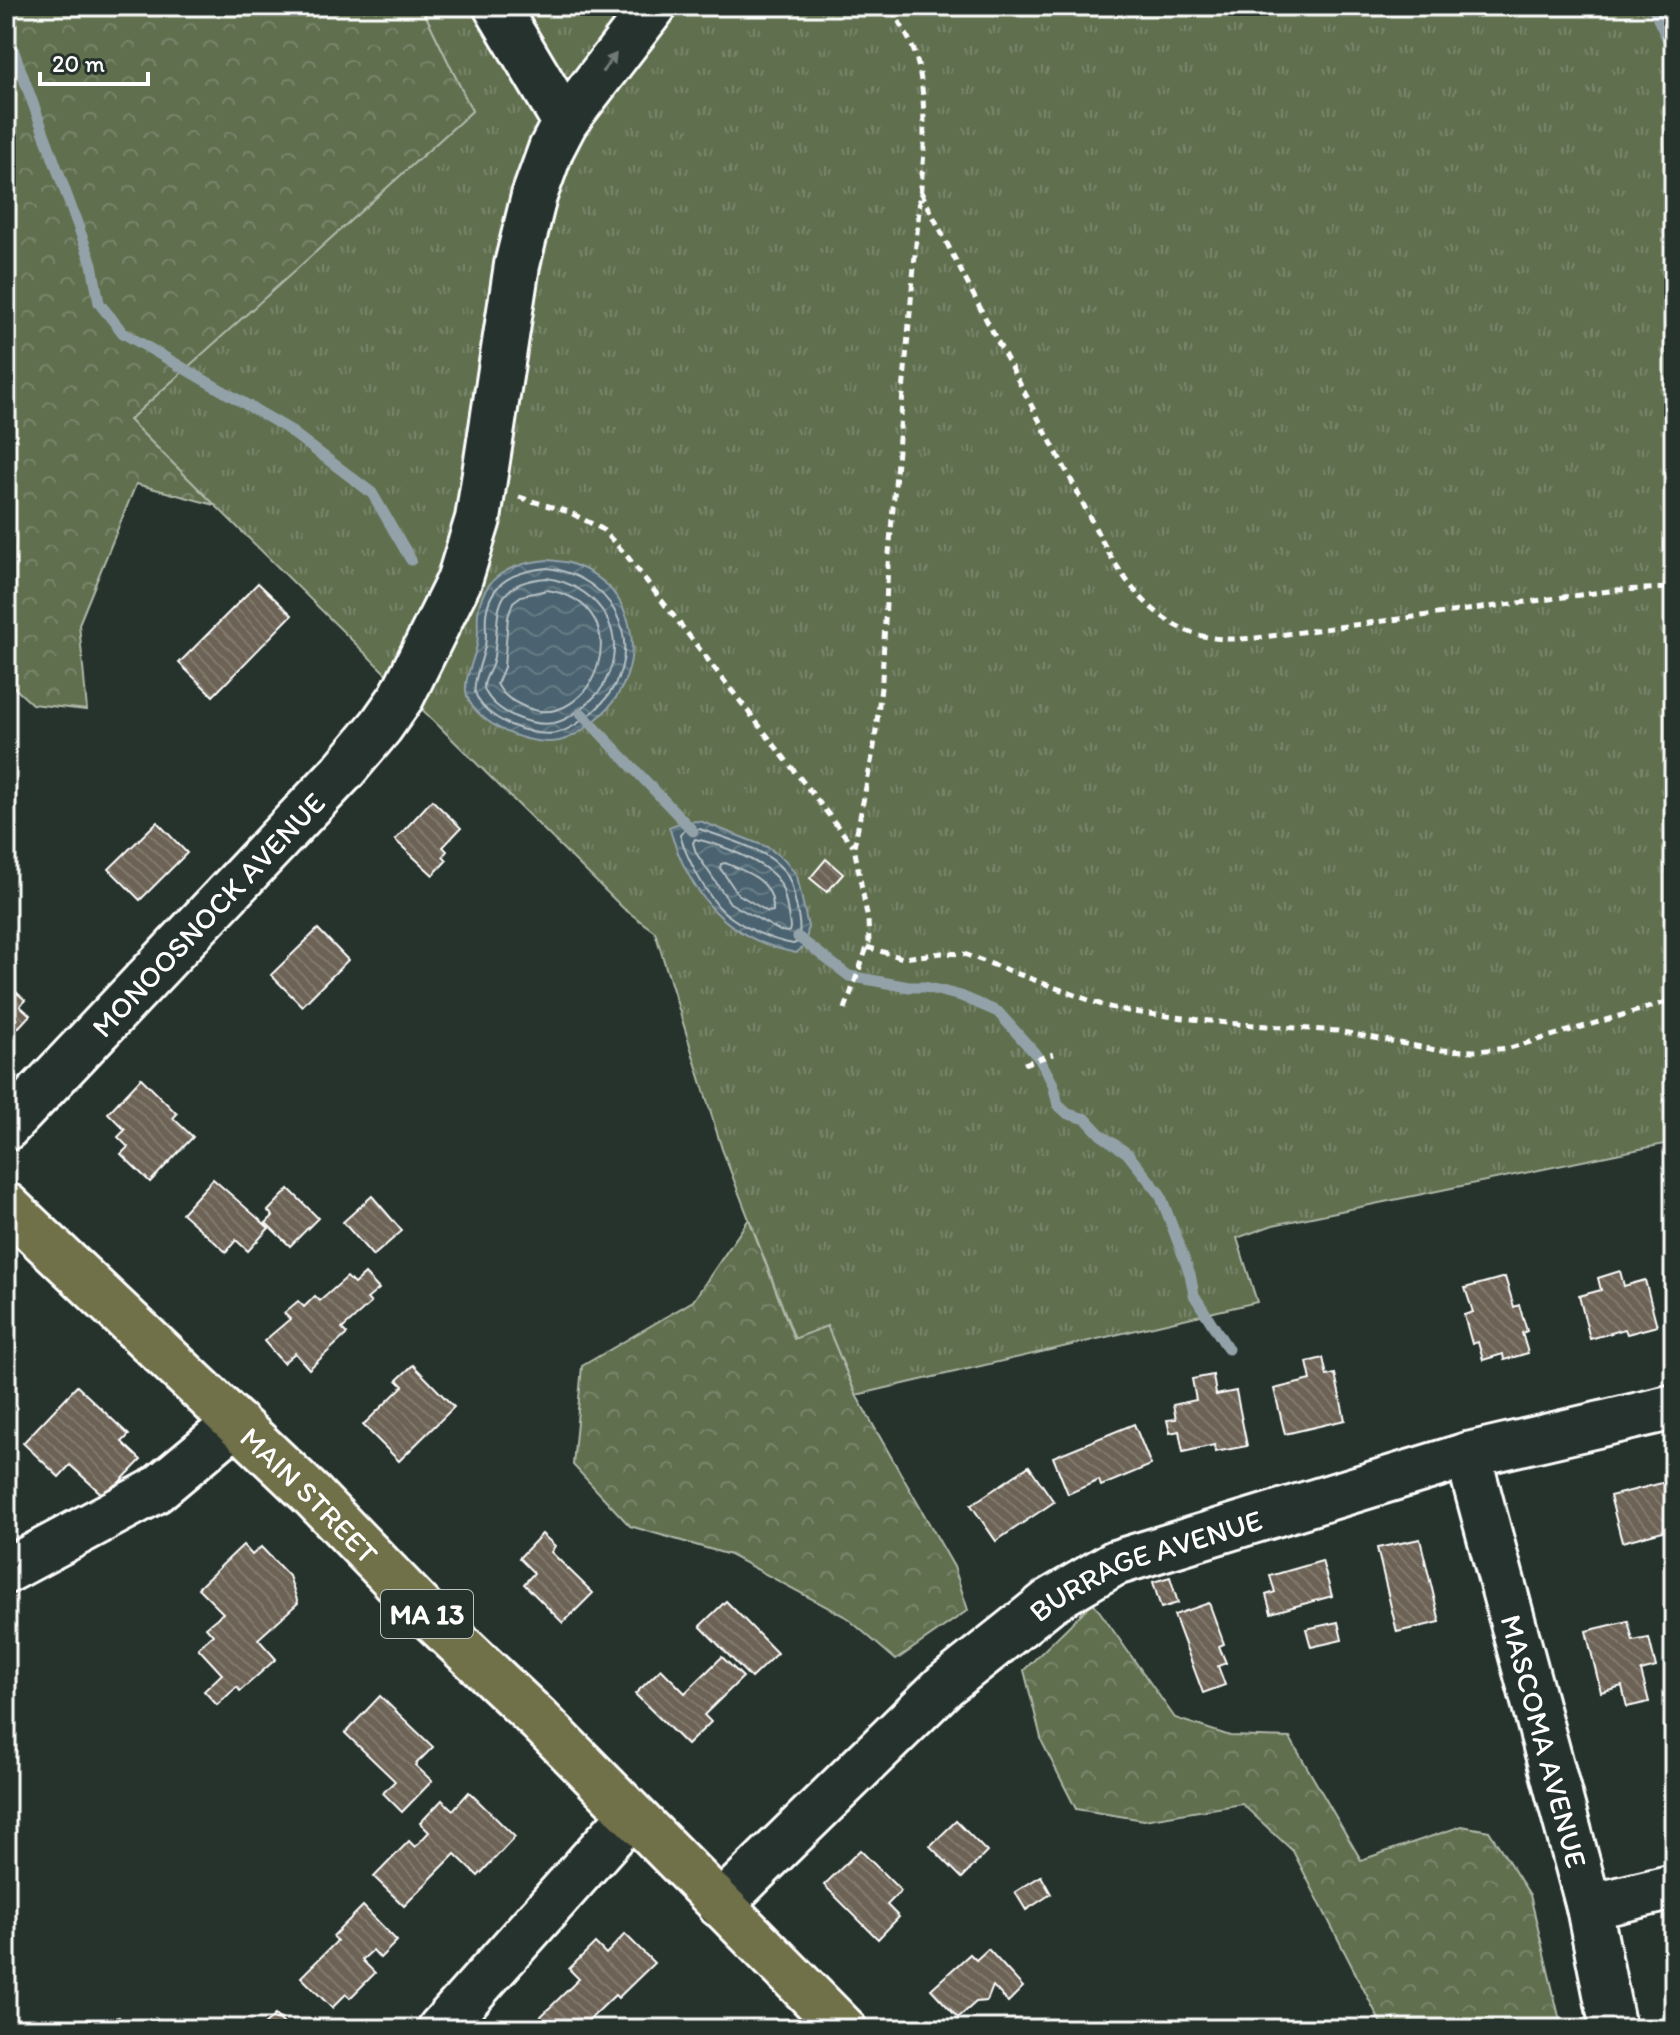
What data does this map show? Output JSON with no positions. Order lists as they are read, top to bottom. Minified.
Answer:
{"streets":{"main road":["MAIN STREET","MA 13"],"street":["MONOOSNOCK AVENUE","BURRAGE AVENUE","MASCOMA AVENUE"]},"crossings":[["MAIN STREET","BURRAGE AVENUE"],["BURRAGE AVENUE","MASCOMA AVENUE"]],"scale_bar":"20 m"}
